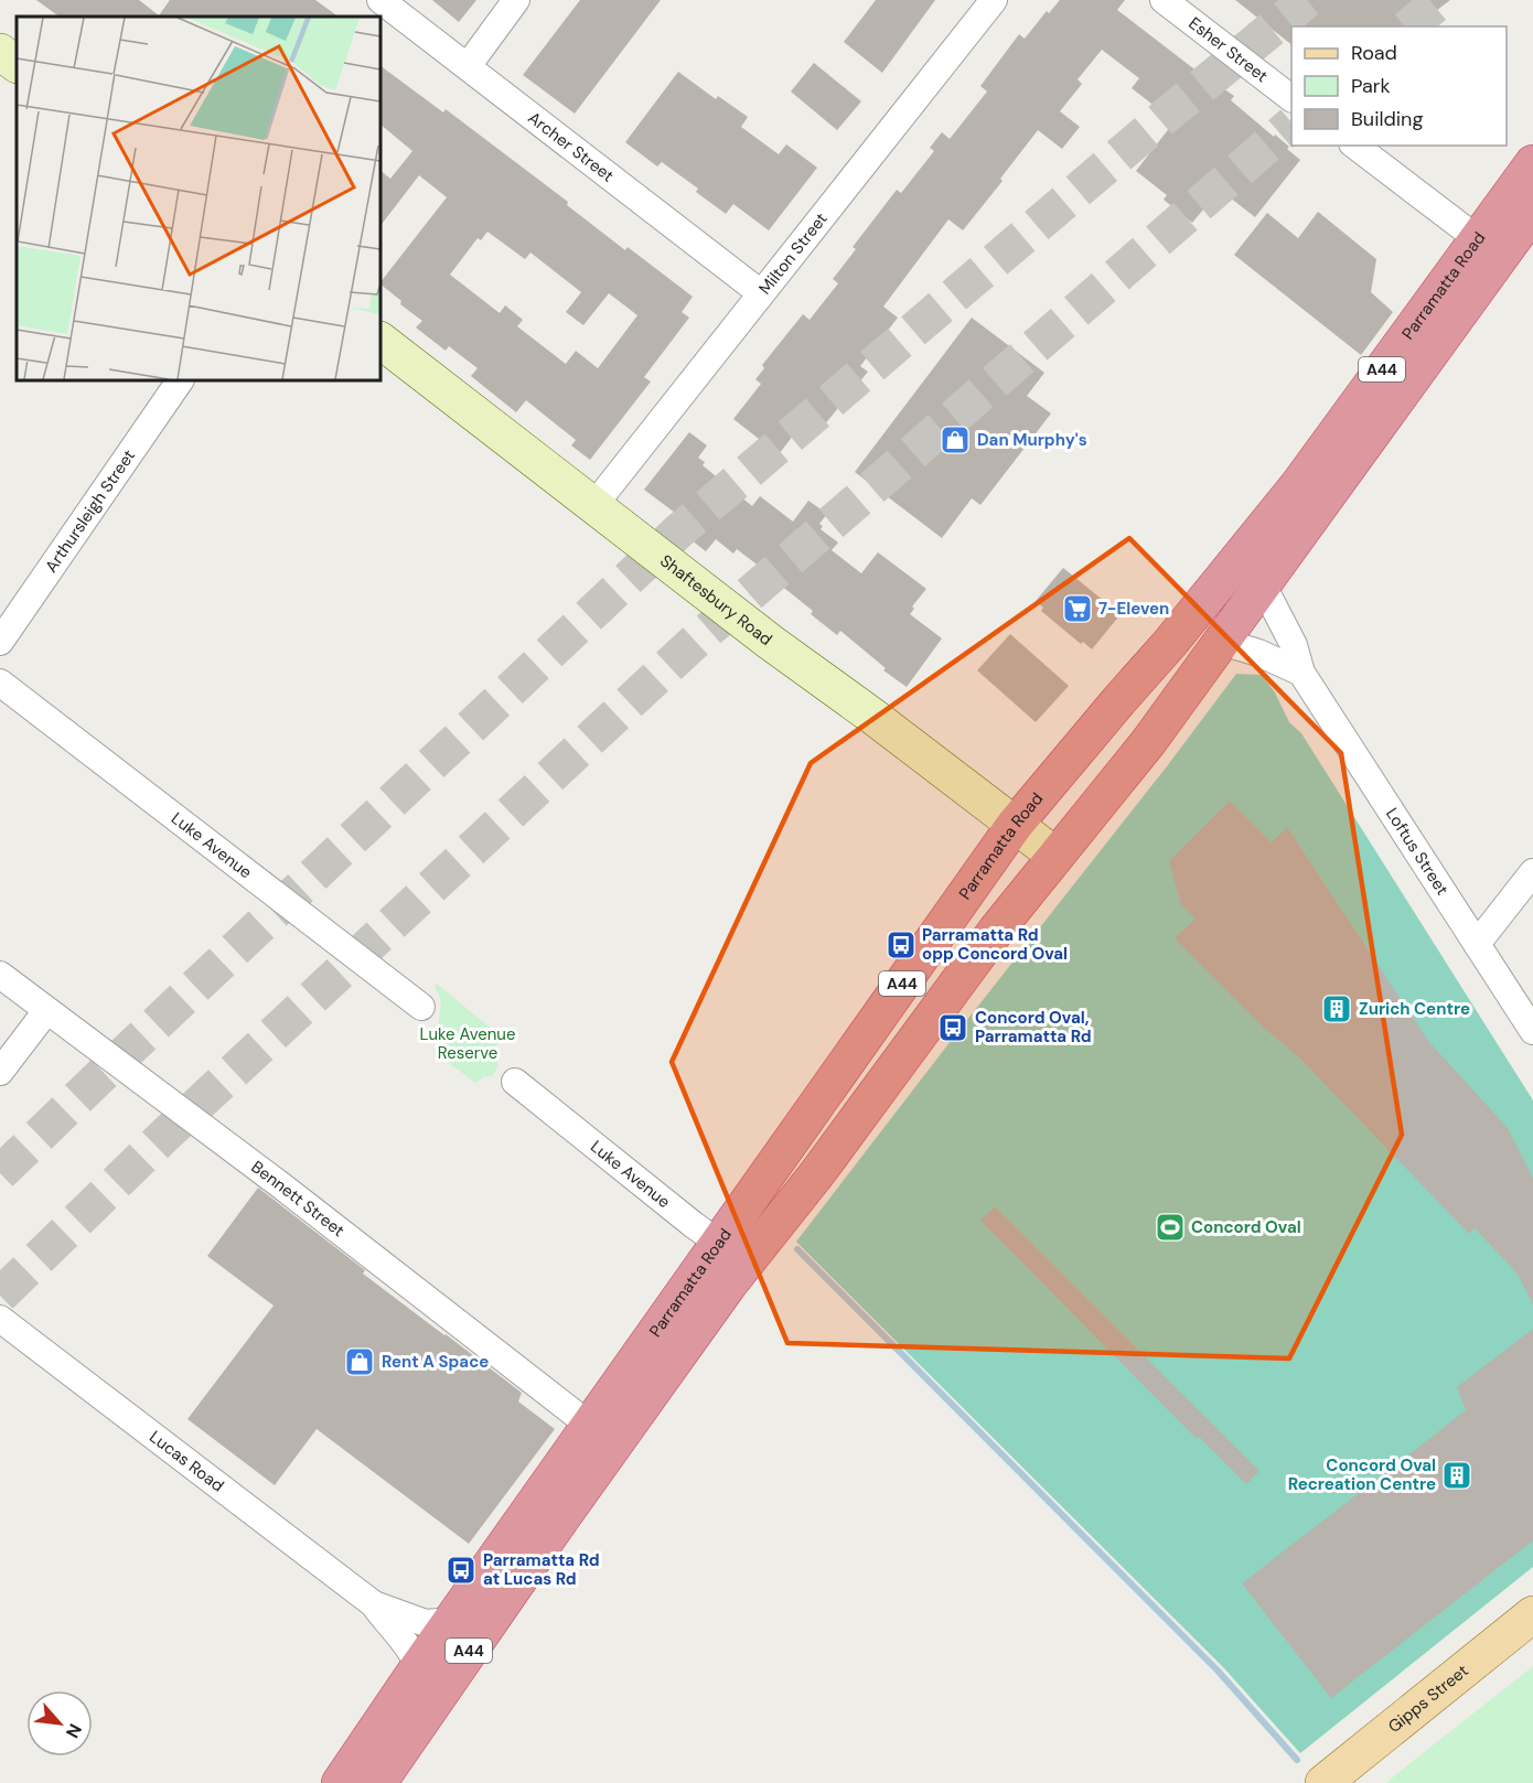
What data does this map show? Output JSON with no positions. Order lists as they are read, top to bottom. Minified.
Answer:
{"streets":{"highway":["Parramatta Road","A44"],"main road":["Shaftesbury Road","Gipps Street"],"street":["Esher Street","Archer Street","Milton Street","Arthursleigh Street","Luke Avenue","Loftus Street","Bennett Street","Lucas Road"]},"crossings":[["Archer Street","Milton Street"],["Milton Street","Shaftesbury Road"],["Parramatta Road","Shaftesbury Road"],["Parramatta Road","Luke Avenue"],["Parramatta Road","Loftus Street"],["Parramatta Road","Bennett Street"],["Parramatta Road","Lucas Road"]],"parks":["Luke Avenue Reserve"],"places":{"shop":["Dan Murphy's","Rent A Space"],"supermarket":["7-Eleven"],"bus stop":["Parramatta Rd opp Concord Oval","Concord Oval, Parramatta Rd","Parramatta Rd at Lucas Rd"],"building":["Zurich Centre","Concord Oval Recreation Centre"],"sports":["Concord Oval"]},"legend":["Road","Park","Building"],"north":"bottom right"}
